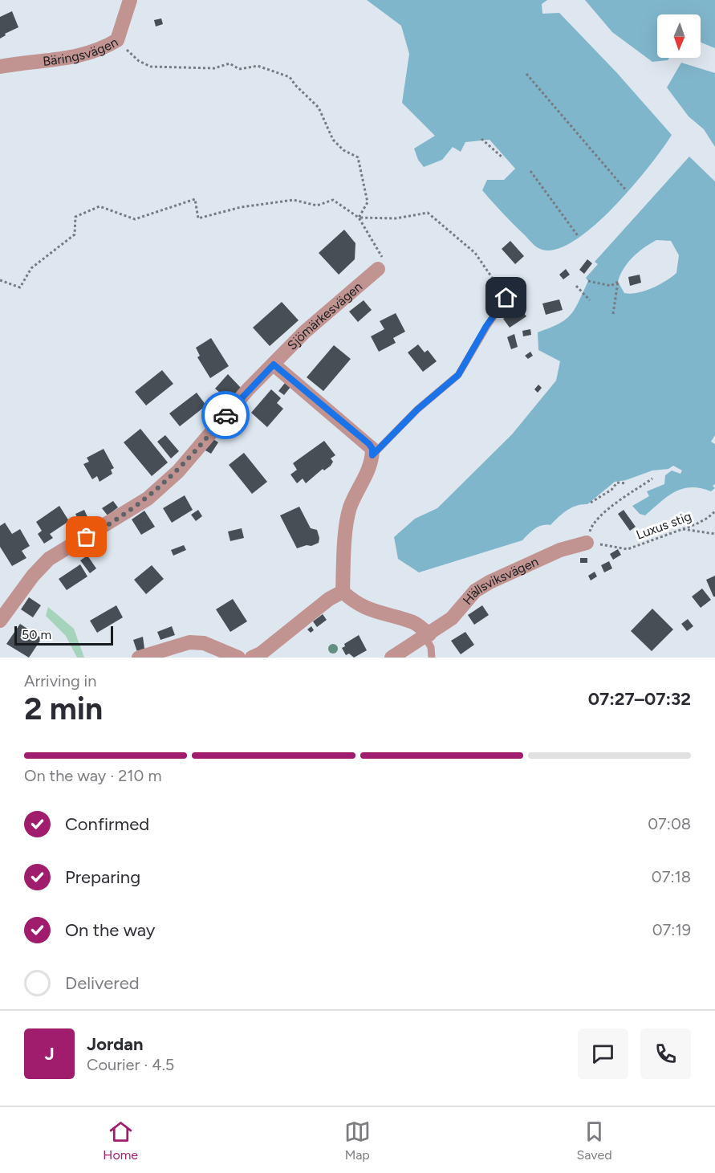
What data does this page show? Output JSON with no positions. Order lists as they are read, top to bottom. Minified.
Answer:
{"streets":{"street":["Bäringsvägen","Sjömärkesvägen","Hällsviksvägen"],"path":["Luxus stig"]},"crossings":[["Luxus stig","Hällsviksvägen"]],"scale_bar":"50 m","north":"bottom","page":{"scale":"50 m","heading":["2 min","Arriving in","07:27–07:32"],"panel":["Jordan","Courier · 4.5"],"bar":"On the way · 210 m","list":[["Confirmed","07:08"],["Preparing","07:18"],["On the way","07:19"],"Delivered"],"round":"J","tabs":["Home","Map","Saved"]}}
